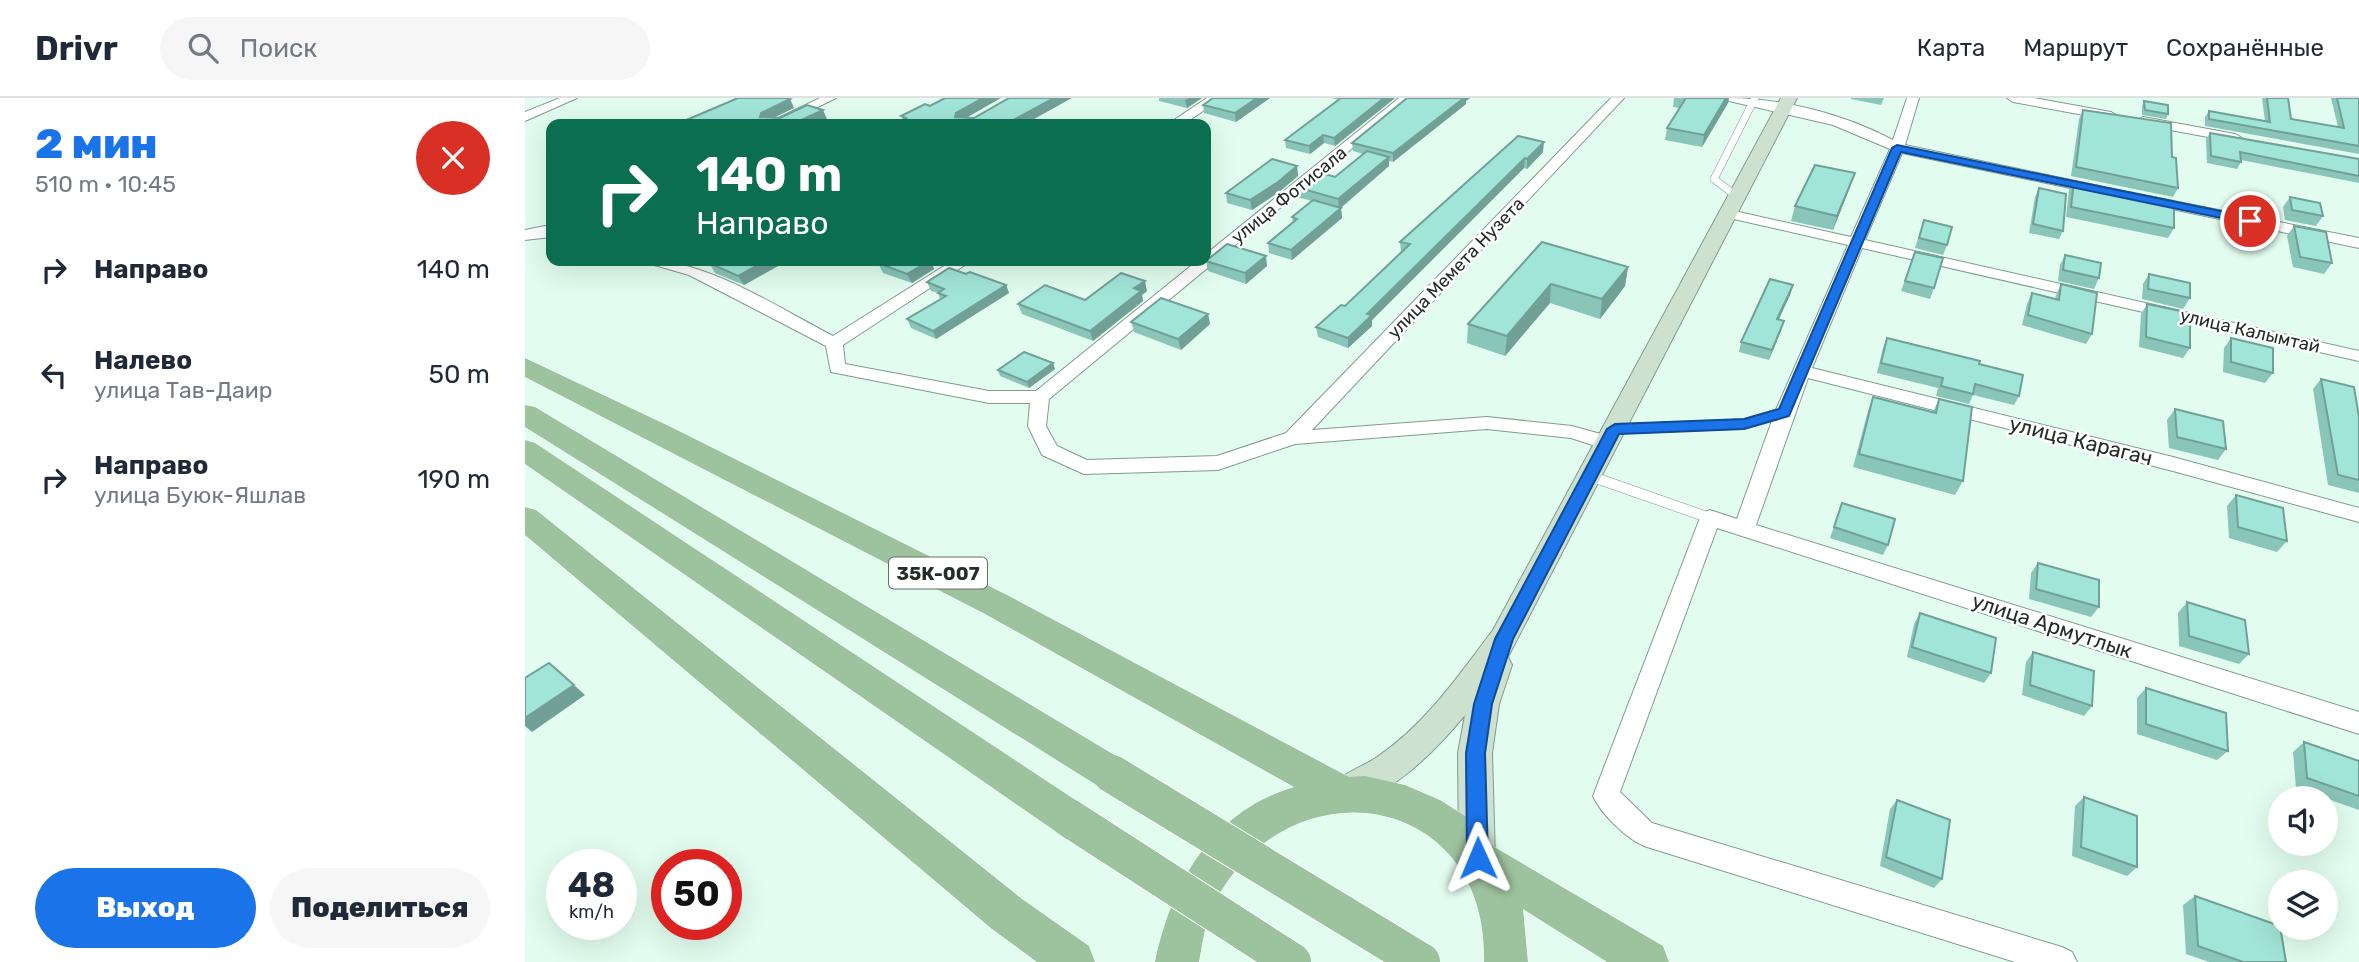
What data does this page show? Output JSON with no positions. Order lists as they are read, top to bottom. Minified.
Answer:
{"streets":{"main road":["35К-007"],"street":["улица Фотисала","улица Мемета Нузета","улица Калымтай","улица Карагач","улица Армутлык"]},"page":{"header":"Drivr","search":"Поиск","nav":["Карта","Маршрут","Сохранённые"],"heading":["2 мин","510 m · 10:45"],"turn":["140 m","Направо"],"list":[{"name":"Направо","value":"140 m"},{"name":"Налево","note":"улица Тав-Даир","value":"50 m"},{"name":"Направо","note":"улица Буюк-Яшлав","value":"190 m"}],"speed":"48 km/h","limit":"50","buttons":["Выход","Поделиться"]}}
